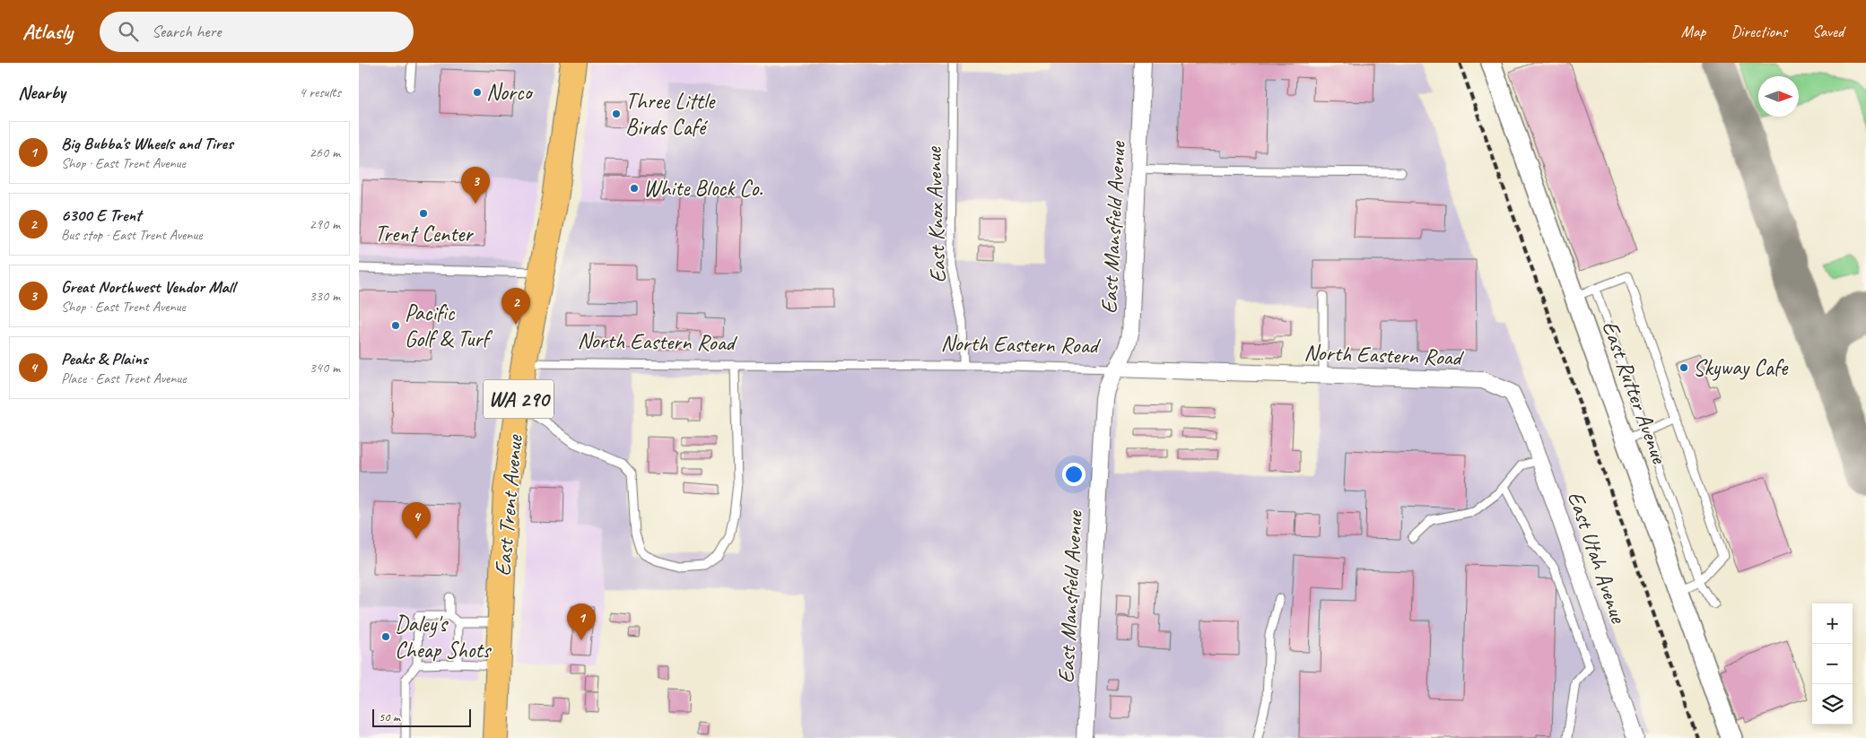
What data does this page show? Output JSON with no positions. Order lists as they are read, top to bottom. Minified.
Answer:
{"streets":{"main road":["WA 290","East Trent Avenue"],"street":["East Mansfield Avenue","North Eastern Road","East Rutter Avenue","East Utah Avenue"],"lane":["East Knox Avenue"]},"crossings":[["East Knox Avenue","North Eastern Road"],["East Mansfield Avenue","North Eastern Road"],["North Eastern Road","East Trent Avenue"],["North Eastern Road","East Utah Avenue"]],"places":["Norco","Three Little Birds Café","White Block Co.","Trent Center","Pacific Golf & Turf","Skyway Cafe","Daley's Cheap Shots"],"scale_bar":"50 m","north":"right","page":{"header":"Atlasly","search":"Search here","nav":["Map","Directions","Saved"],"heading":["Nearby","4 results"],"list":[{"mark":"1","name":"Big Bubba's Wheels and Tires","note":"Shop · East Trent Avenue","value":"260 m"},{"mark":"2","name":"6300 E Trent","note":"Bus stop · East Trent Avenue","value":"290 m"},{"mark":"3","name":"Great Northwest Vendor Mall","note":"Shop · East Trent Avenue","value":"330 m"},{"mark":"4","name":"Peaks & Plains","note":"Place · East Trent Avenue","value":"340 m"}],"pins":["3","2","4","1"],"map_buttons":["+","−"],"scale":"50 m"}}
